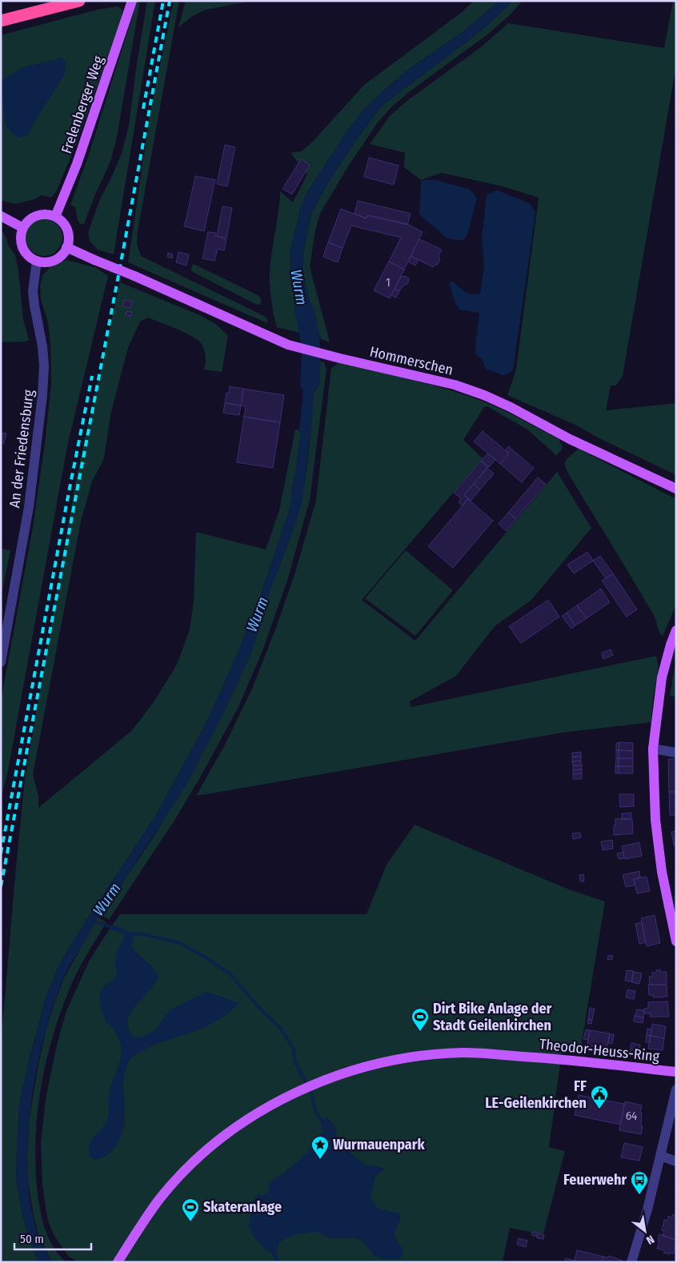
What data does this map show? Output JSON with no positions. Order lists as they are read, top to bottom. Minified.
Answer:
{"streets":{"main road":["Frelenberger Weg","Hommerschen","Theodor-Heuss-Ring"],"street":["An der Friedensburg"]},"crossings":[["Frelenberger Weg","Hommerschen"],["Frelenberger Weg","An der Friedensburg"],["Hommerschen","An der Friedensburg"]],"water":["Wurm"],"places":{"sports":["Dirt Bike Anlage der Stadt Geilenkirchen","Skateranlage"],"public building":["FF LE-Geilenkirchen"],"place":["Wurmauenpark"],"bus stop":["Feuerwehr"]},"house_numbers":["1","64"],"scale_bar":"50 m","north":"bottom right"}
